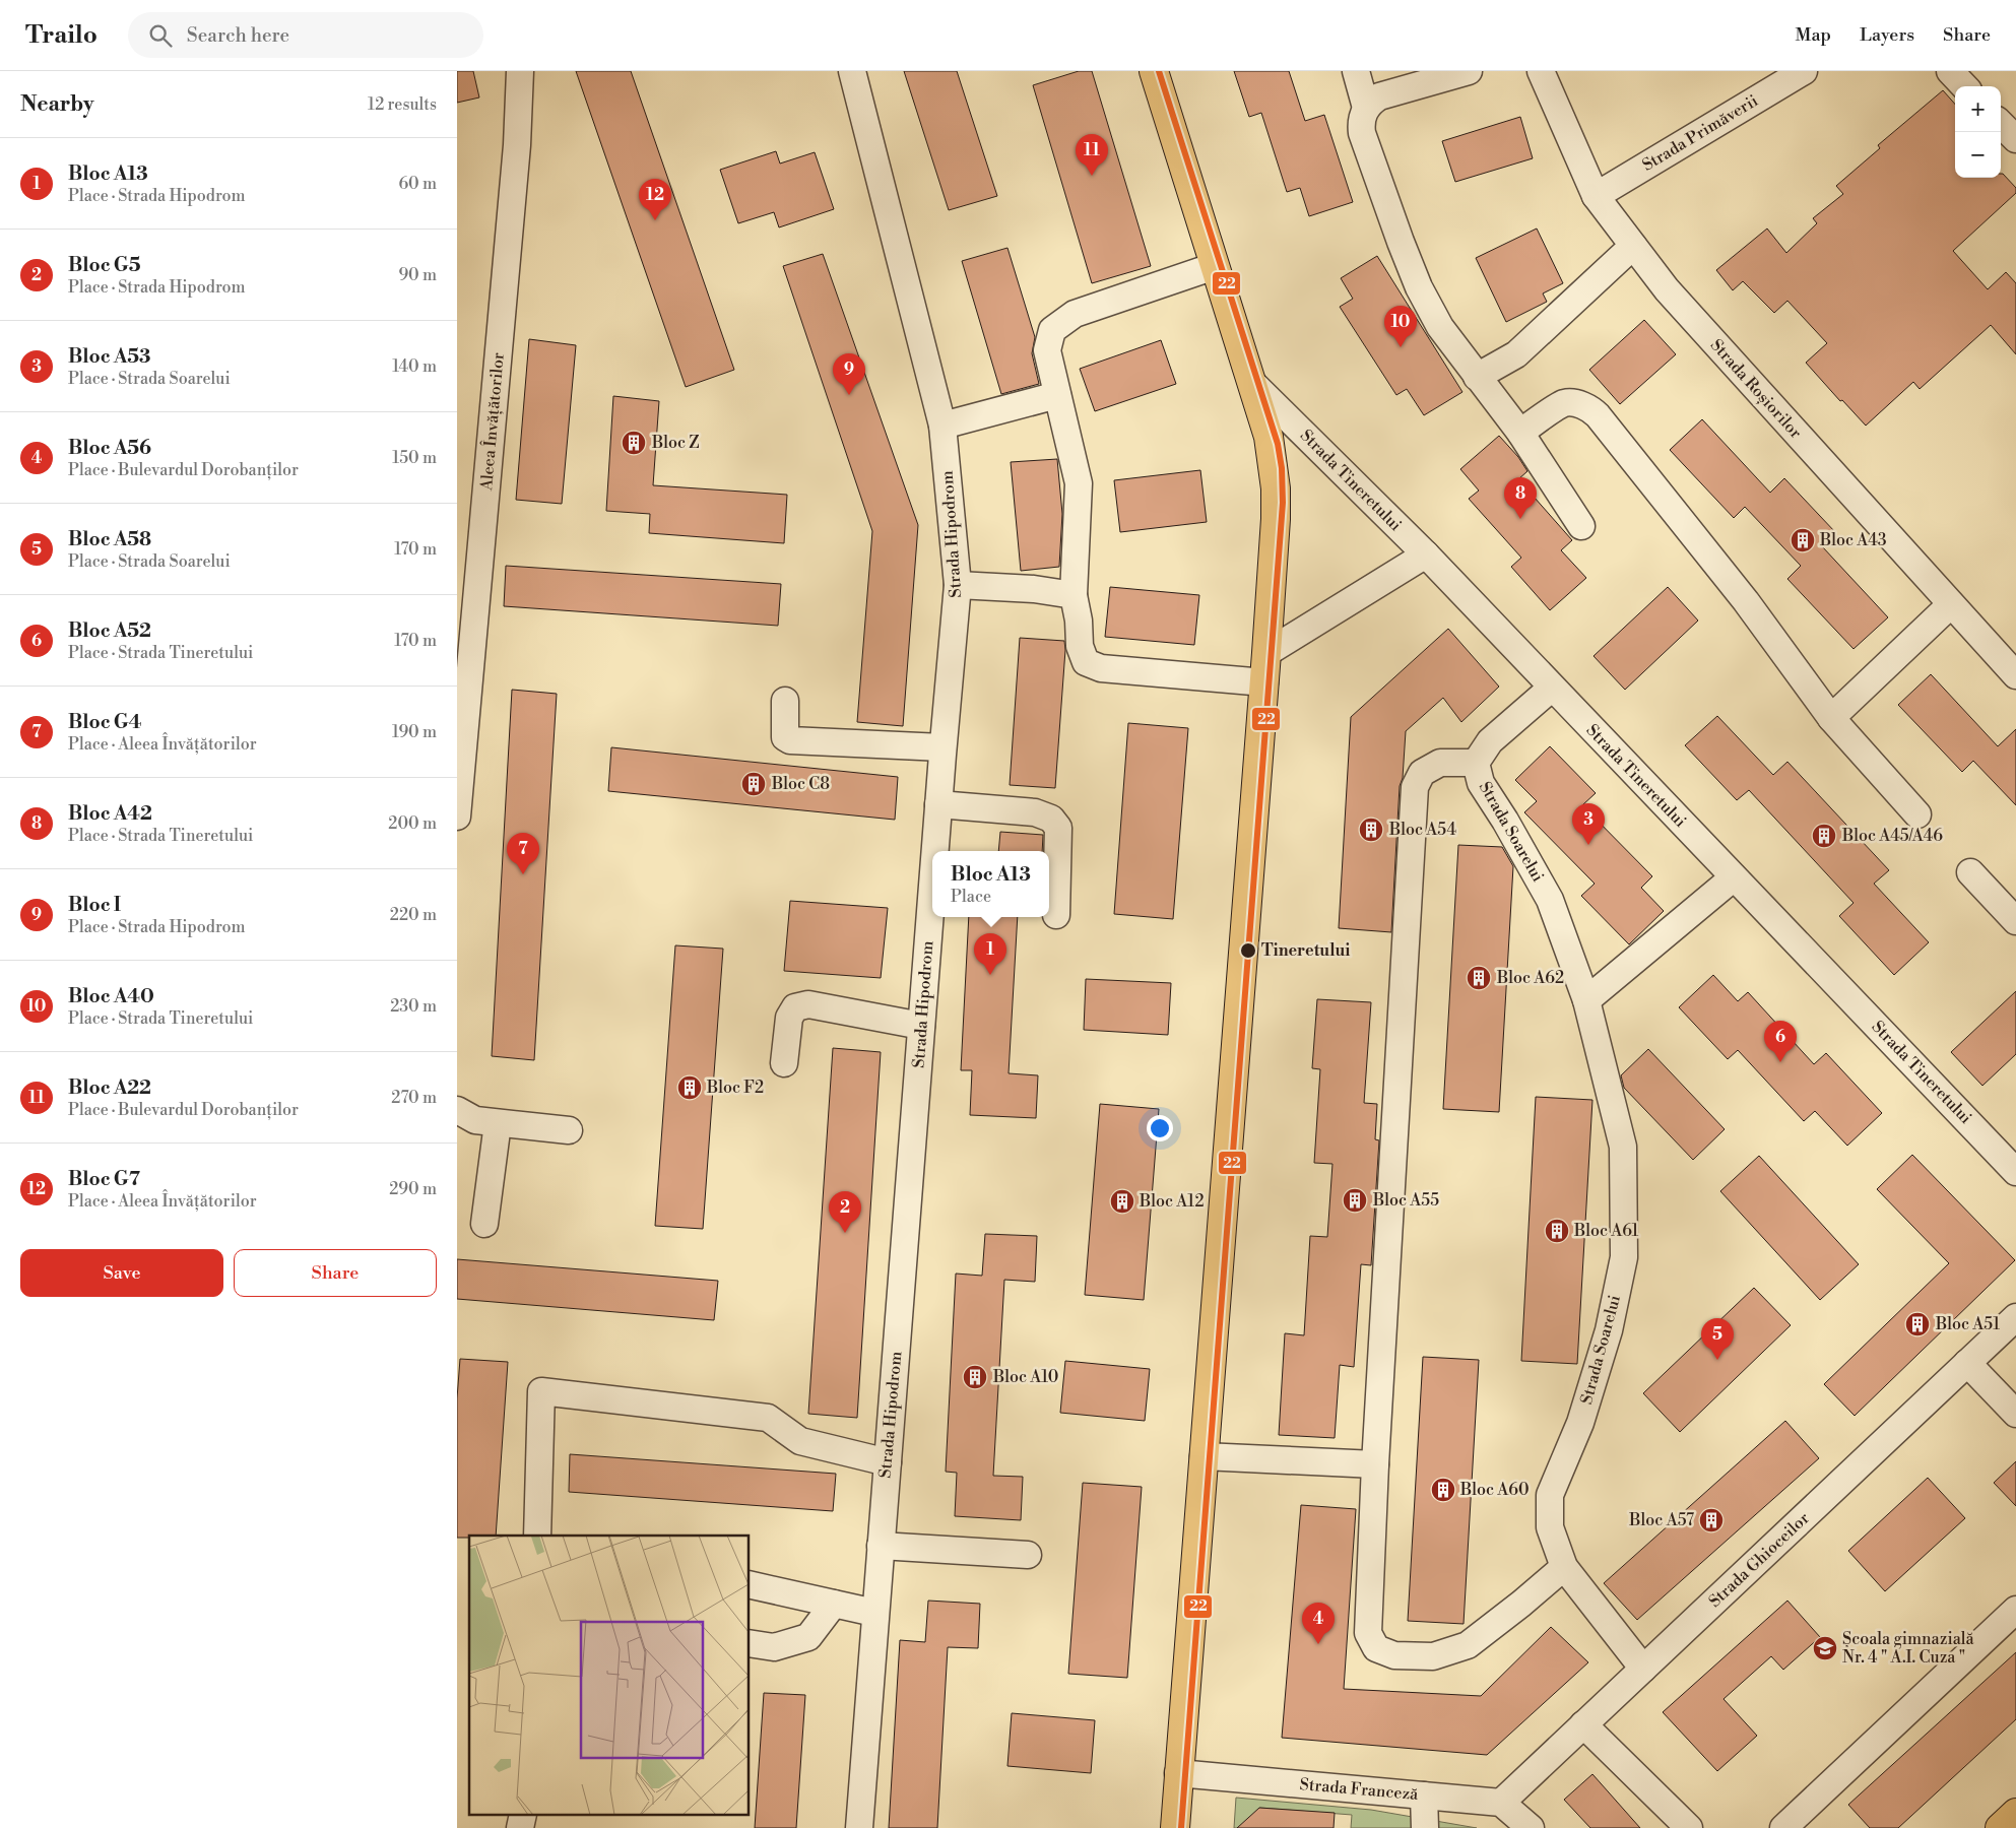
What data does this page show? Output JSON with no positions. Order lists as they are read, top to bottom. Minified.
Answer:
{"streets":{"street":["Strada Primăverii","Strada Roșiorilor","Aleea Învățătorilor","Strada Tineretului","Strada Hipodrom","Strada Soarelui","Strada Ghioceilor","Strada Franceză"]},"crossings":[["Strada Primăverii","Strada Roșiorilor"],["Strada Tineretului","Strada Soarelui"],["Strada Soarelui","Strada Ghioceilor"],["Strada Ghioceilor","Strada Franceză"]],"places":{"building":["Bloc Z","Bloc A43","Bloc C8","Bloc A54","Bloc A45/A46","Bloc A62","Bloc F2","Bloc A55","Bloc A12","Bloc A61","Bloc A51","Bloc A10","Bloc A60","Bloc A57"],"other":["Tineretului"],"school or university":["Școala gimnazială Nr. 4 \" A.I. Cuza \""]},"lines":["transit line 22"],"page":{"header":"Trailo","search":"Search here","nav":["Map","Layers","Share"],"heading":["Nearby","12 results"],"map_buttons":["+","−"],"pins":["11","12","10","9","8","3","7","1","6","2","5","4"],"list":[{"mark":"1","name":"Bloc A13","note":"Place · Strada Hipodrom","value":"60 m"},{"mark":"2","name":"Bloc G5","note":"Place · Strada Hipodrom","value":"90 m"},{"mark":"3","name":"Bloc A53","note":"Place · Strada Soarelui","value":"140 m"},{"mark":"4","name":"Bloc A56","note":"Place · Bulevardul Dorobanților","value":"150 m"},{"mark":"5","name":"Bloc A58","note":"Place · Strada Soarelui","value":"170 m"},{"mark":"6","name":"Bloc A52","note":"Place · Strada Tineretului","value":"170 m"},{"mark":"7","name":"Bloc G4","note":"Place · Aleea Învățătorilor","value":"190 m"},{"mark":"8","name":"Bloc A42","note":"Place · Strada Tineretului","value":"200 m"},{"mark":"9","name":"Bloc I","note":"Place · Strada Hipodrom","value":"220 m"},{"mark":"10","name":"Bloc A40","note":"Place · Strada Tineretului","value":"230 m"},{"mark":"11","name":"Bloc A22","note":"Place · Bulevardul Dorobanților","value":"270 m"},{"mark":"12","name":"Bloc G7","note":"Place · Aleea Învățătorilor","value":"290 m"}],"popup":["Bloc A13","Place"],"buttons":["Save","Share"]}}
